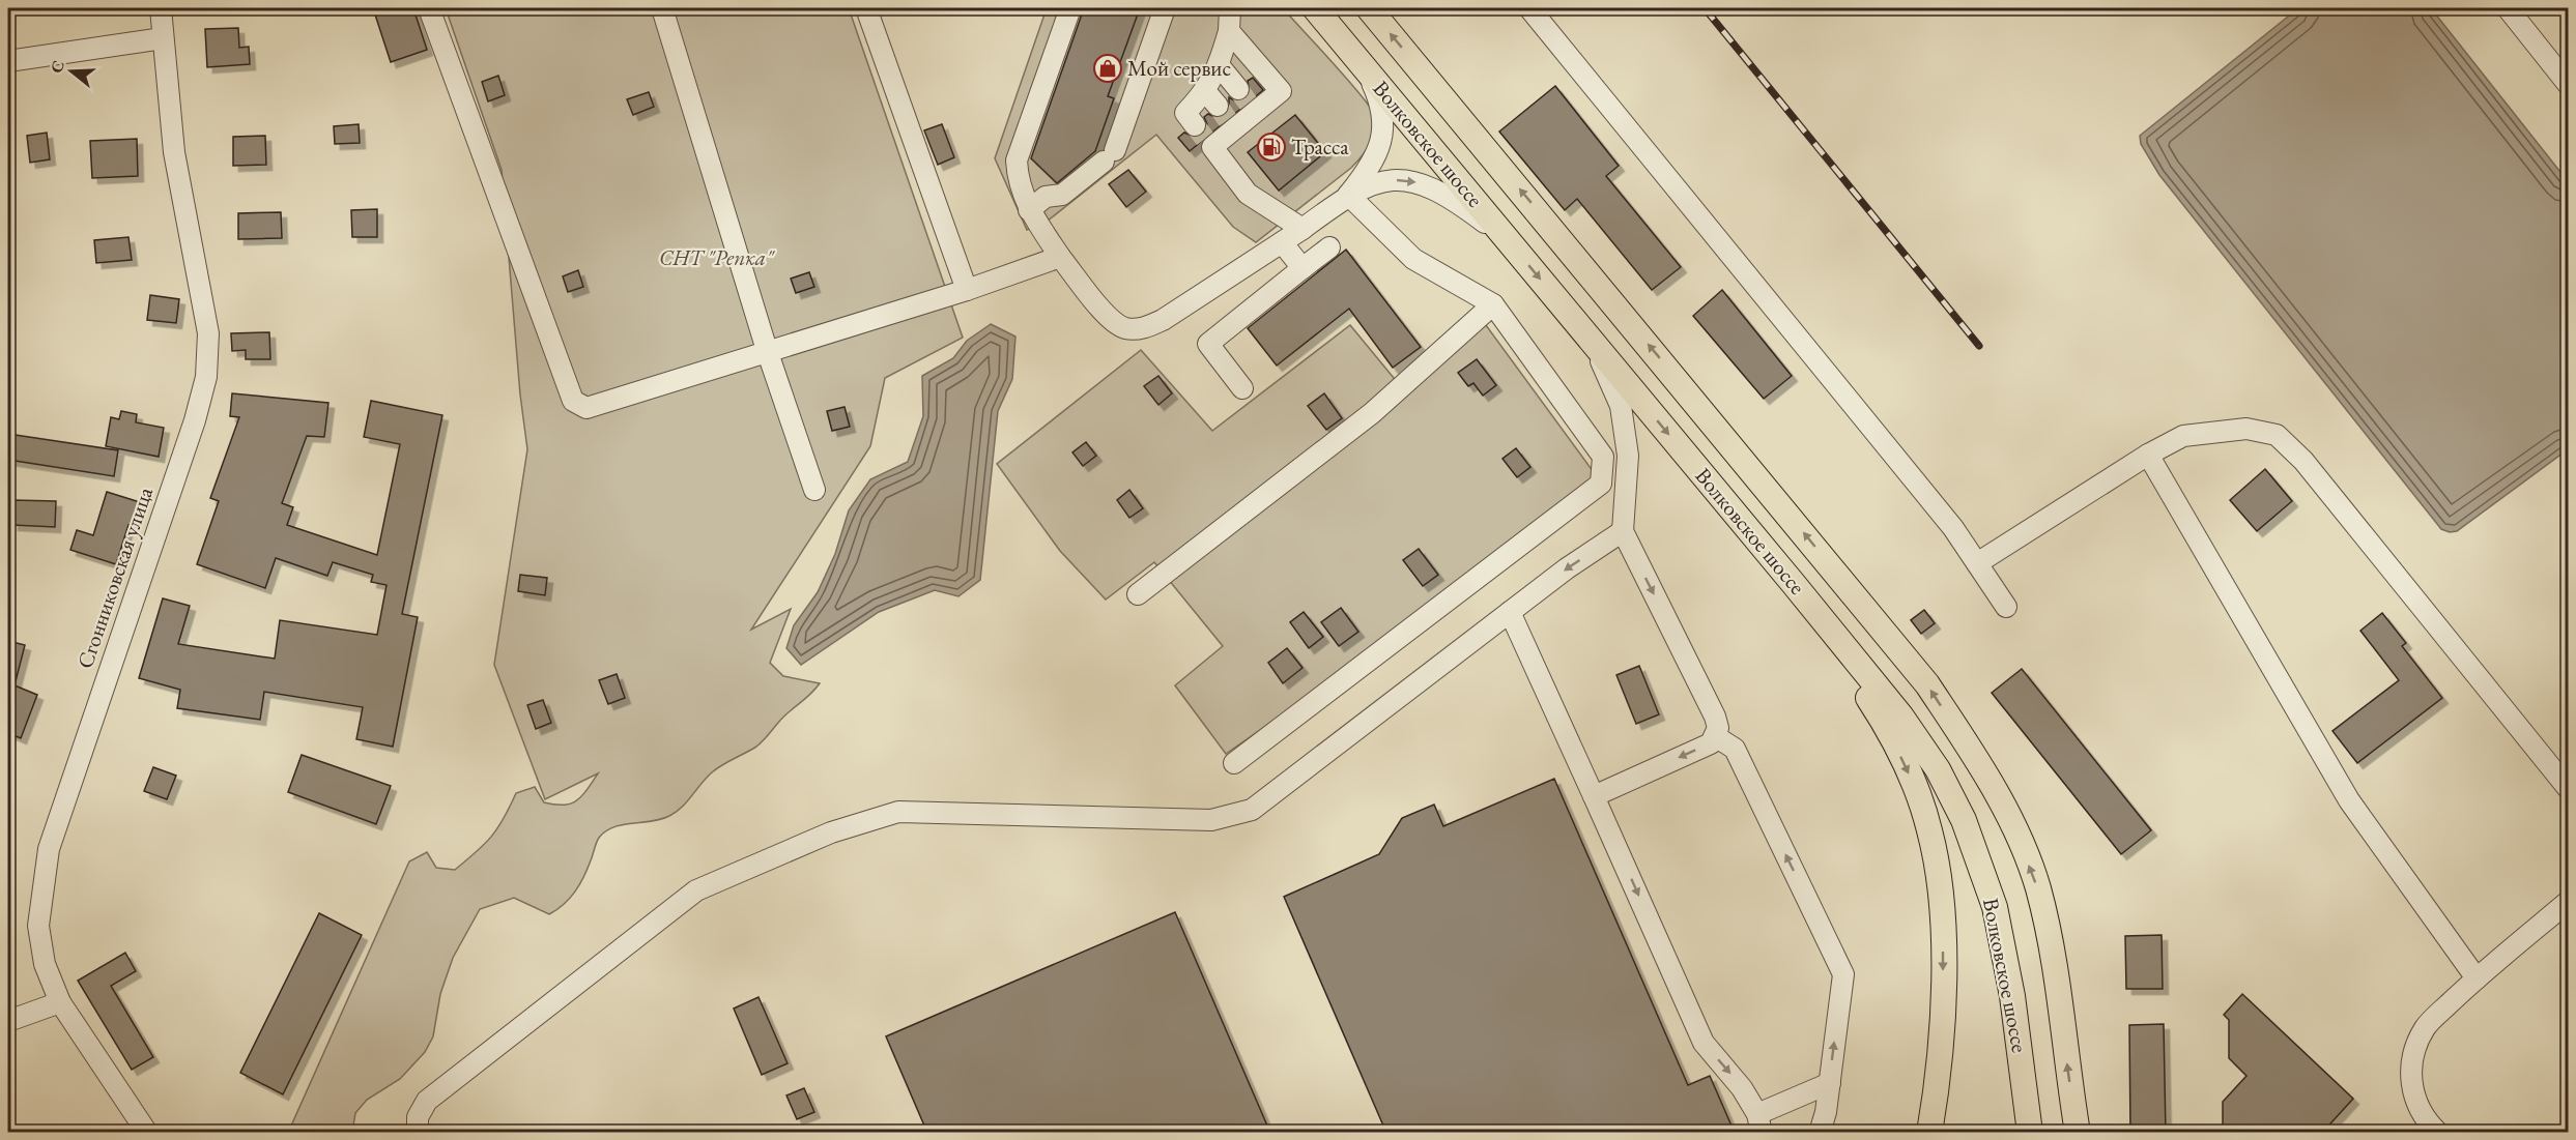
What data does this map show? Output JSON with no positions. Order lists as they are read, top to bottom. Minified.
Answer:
{"streets":{"main road":["Волковское шоссе"],"street":["Сгонниковская улица"]},"parks":["СНТ \"Репка\""],"places":{"shop":["Мой сервис"],"fuel station":["Трасса"]},"north":"left"}
